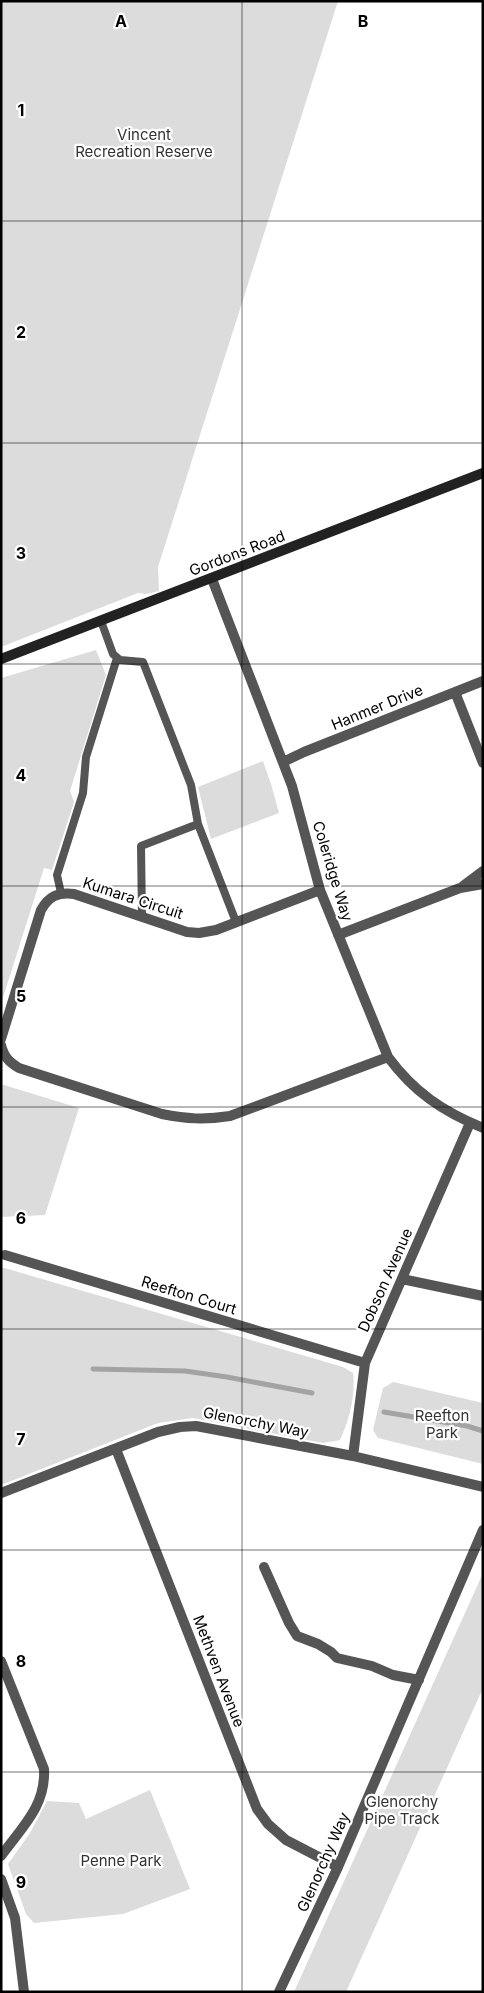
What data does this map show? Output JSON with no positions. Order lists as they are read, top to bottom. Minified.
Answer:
{"streets":{"street":["Gordons Road","Hanmer Drive","Coleridge Way","Kumara Circuit","Dobson Avenue","Reefton Court","Glenorchy Way","Methven Avenue"]},"crossings":[["Gordons Road","Coleridge Way"],["Hanmer Drive","Coleridge Way"],["Coleridge Way","Kumara Circuit"],["Coleridge Way","Dobson Avenue"],["Dobson Avenue","Reefton Court"],["Dobson Avenue","Glenorchy Way"],["Glenorchy Way","Methven Avenue"]],"parks":["Vincent Recreation Reserve","Reefton Park","Glenorchy Pipe Track","Penne Park"],"grid":{"columns":["A","B"],"rows":["1","2","3","4","5","6","7","8","9"]}}
